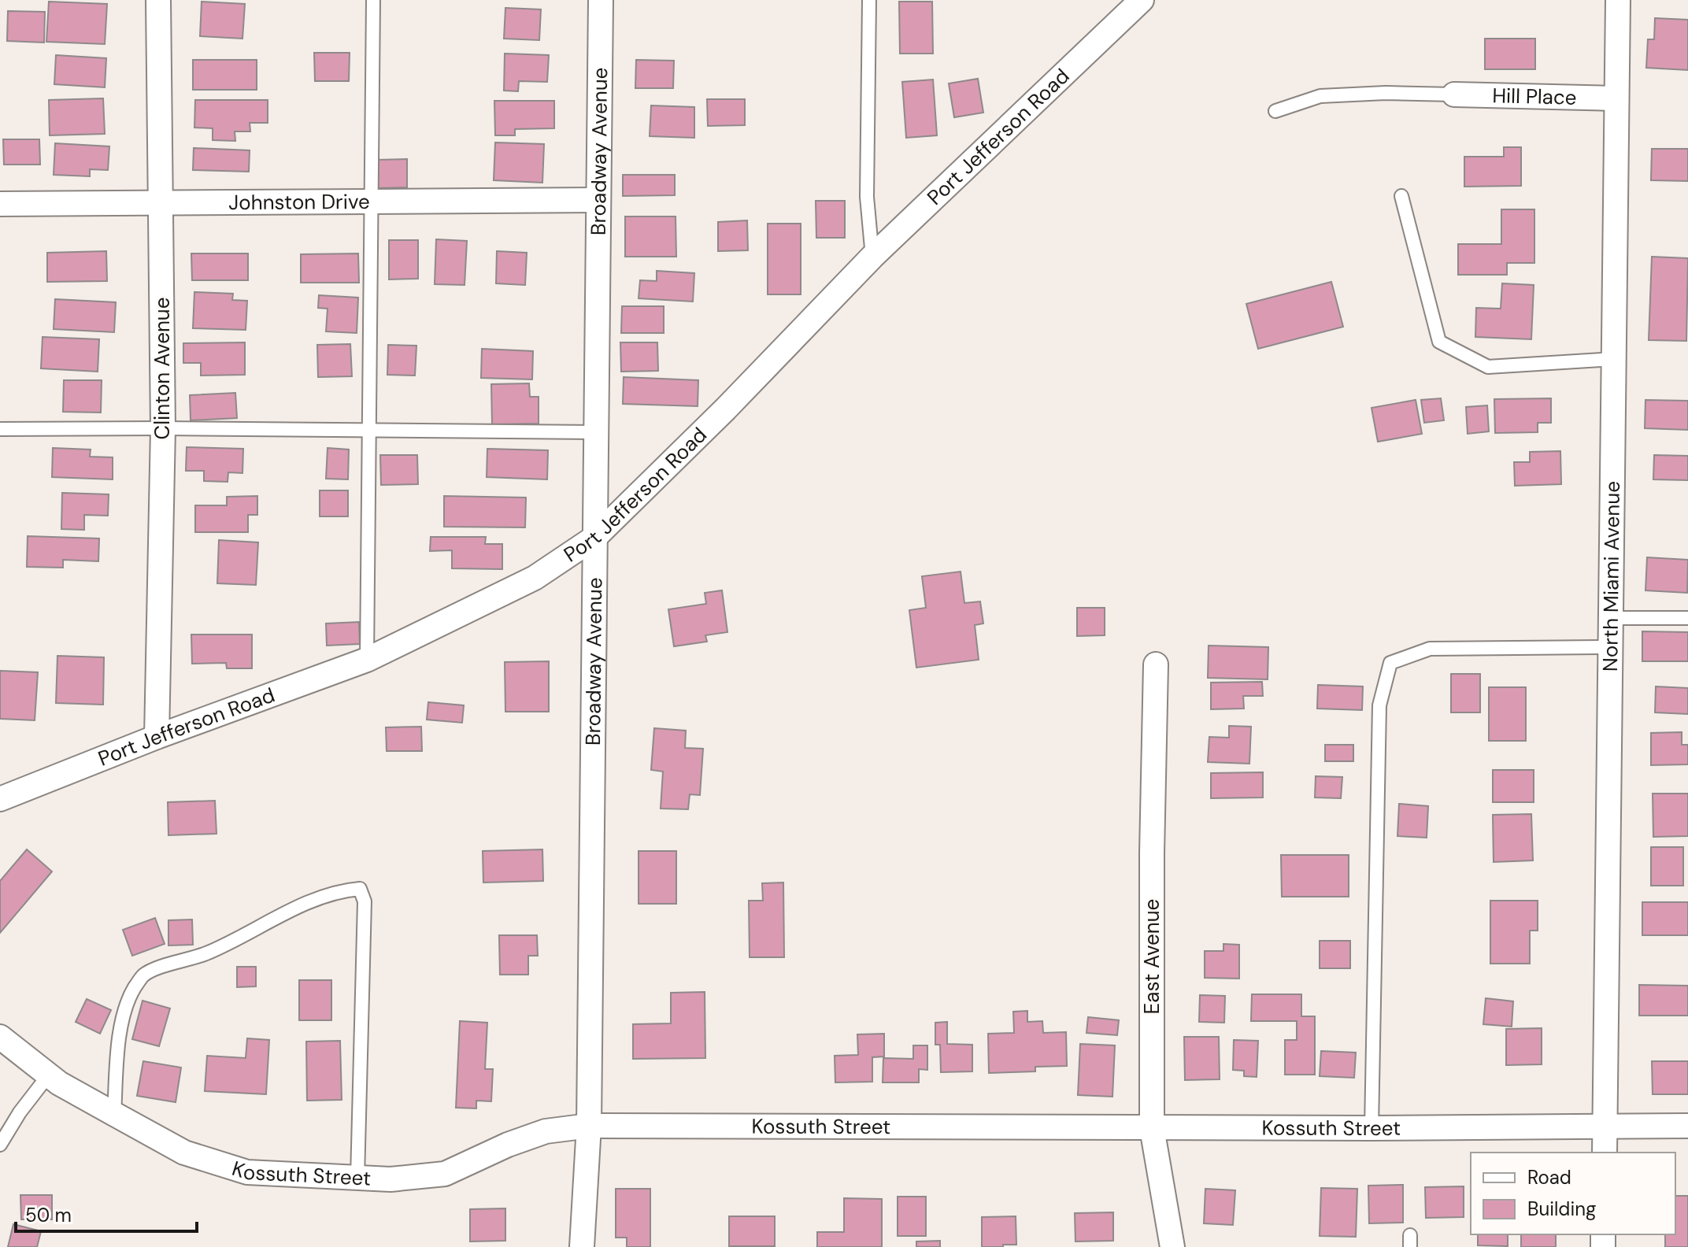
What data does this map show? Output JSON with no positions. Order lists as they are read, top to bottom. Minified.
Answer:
{"streets":{"street":["Hill Place","Port Jefferson Road","Broadway Avenue","Johnston Drive","Clinton Avenue","North Miami Avenue","East Avenue","Kossuth Street"]},"crossings":[["Hill Place","North Miami Avenue"],["Port Jefferson Road","Broadway Avenue"],["Port Jefferson Road","Clinton Avenue"],["Broadway Avenue","Johnston Drive"],["Broadway Avenue","Kossuth Street"],["Johnston Drive","Clinton Avenue"],["North Miami Avenue","Kossuth Street"],["East Avenue","Kossuth Street"]],"legend":["Road","Building"],"scale_bar":"50 m"}
